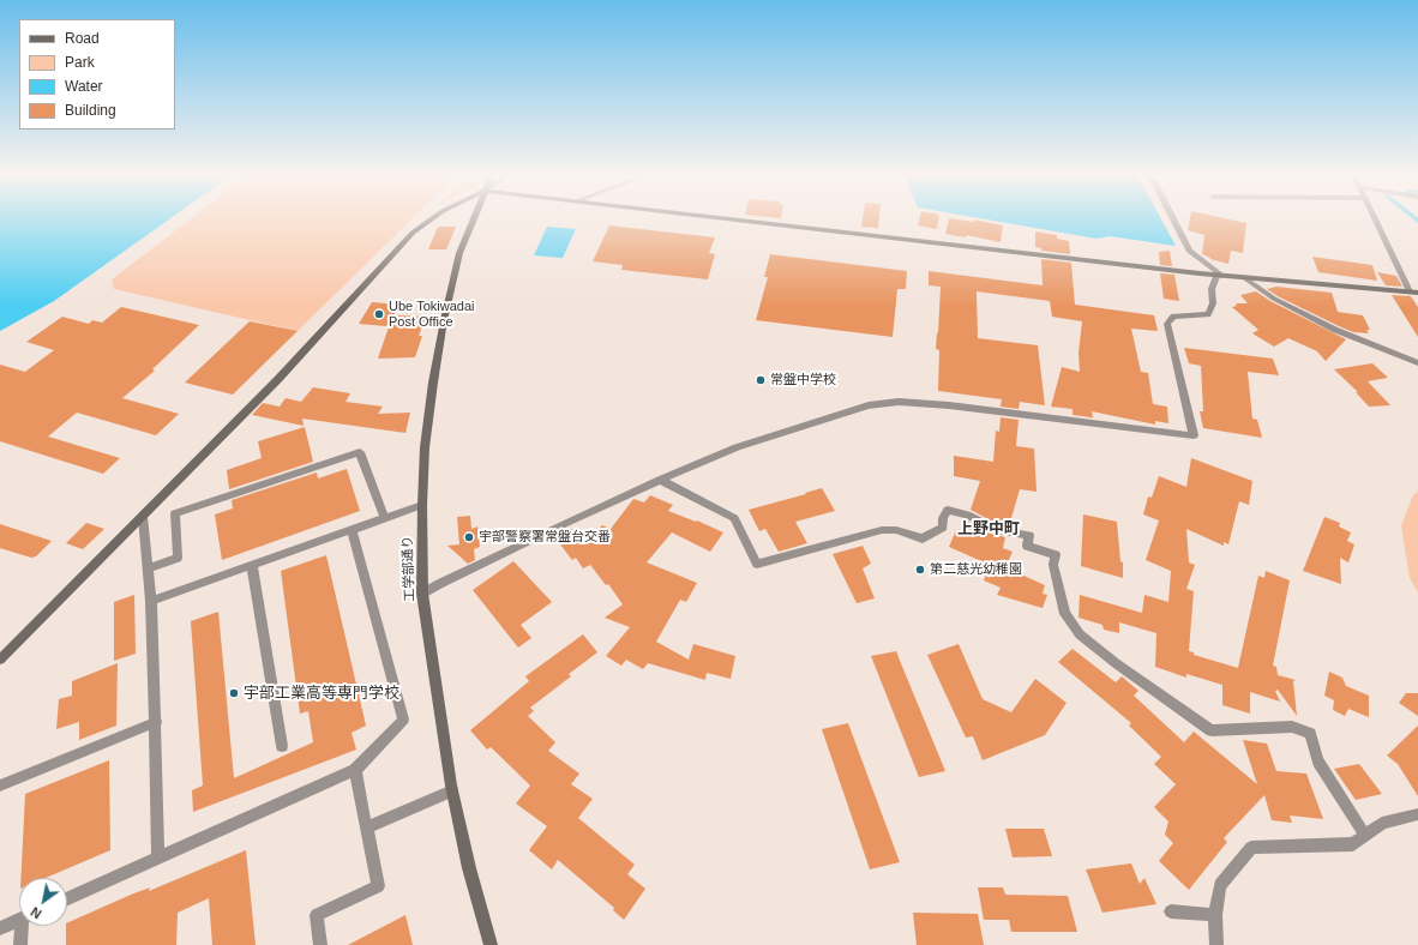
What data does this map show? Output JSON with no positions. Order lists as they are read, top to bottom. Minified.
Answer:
{"streets":{"street":["工学部通り"]},"districts":["上野中町"],"places":["Ube Tokiwadai Post Office","常盤中学校","宇部警察署常盤台交番","第二慈光幼稚園","宇部工業高等専門学校"],"legend":["Road","Park","Water","Building"],"north":"bottom left"}
